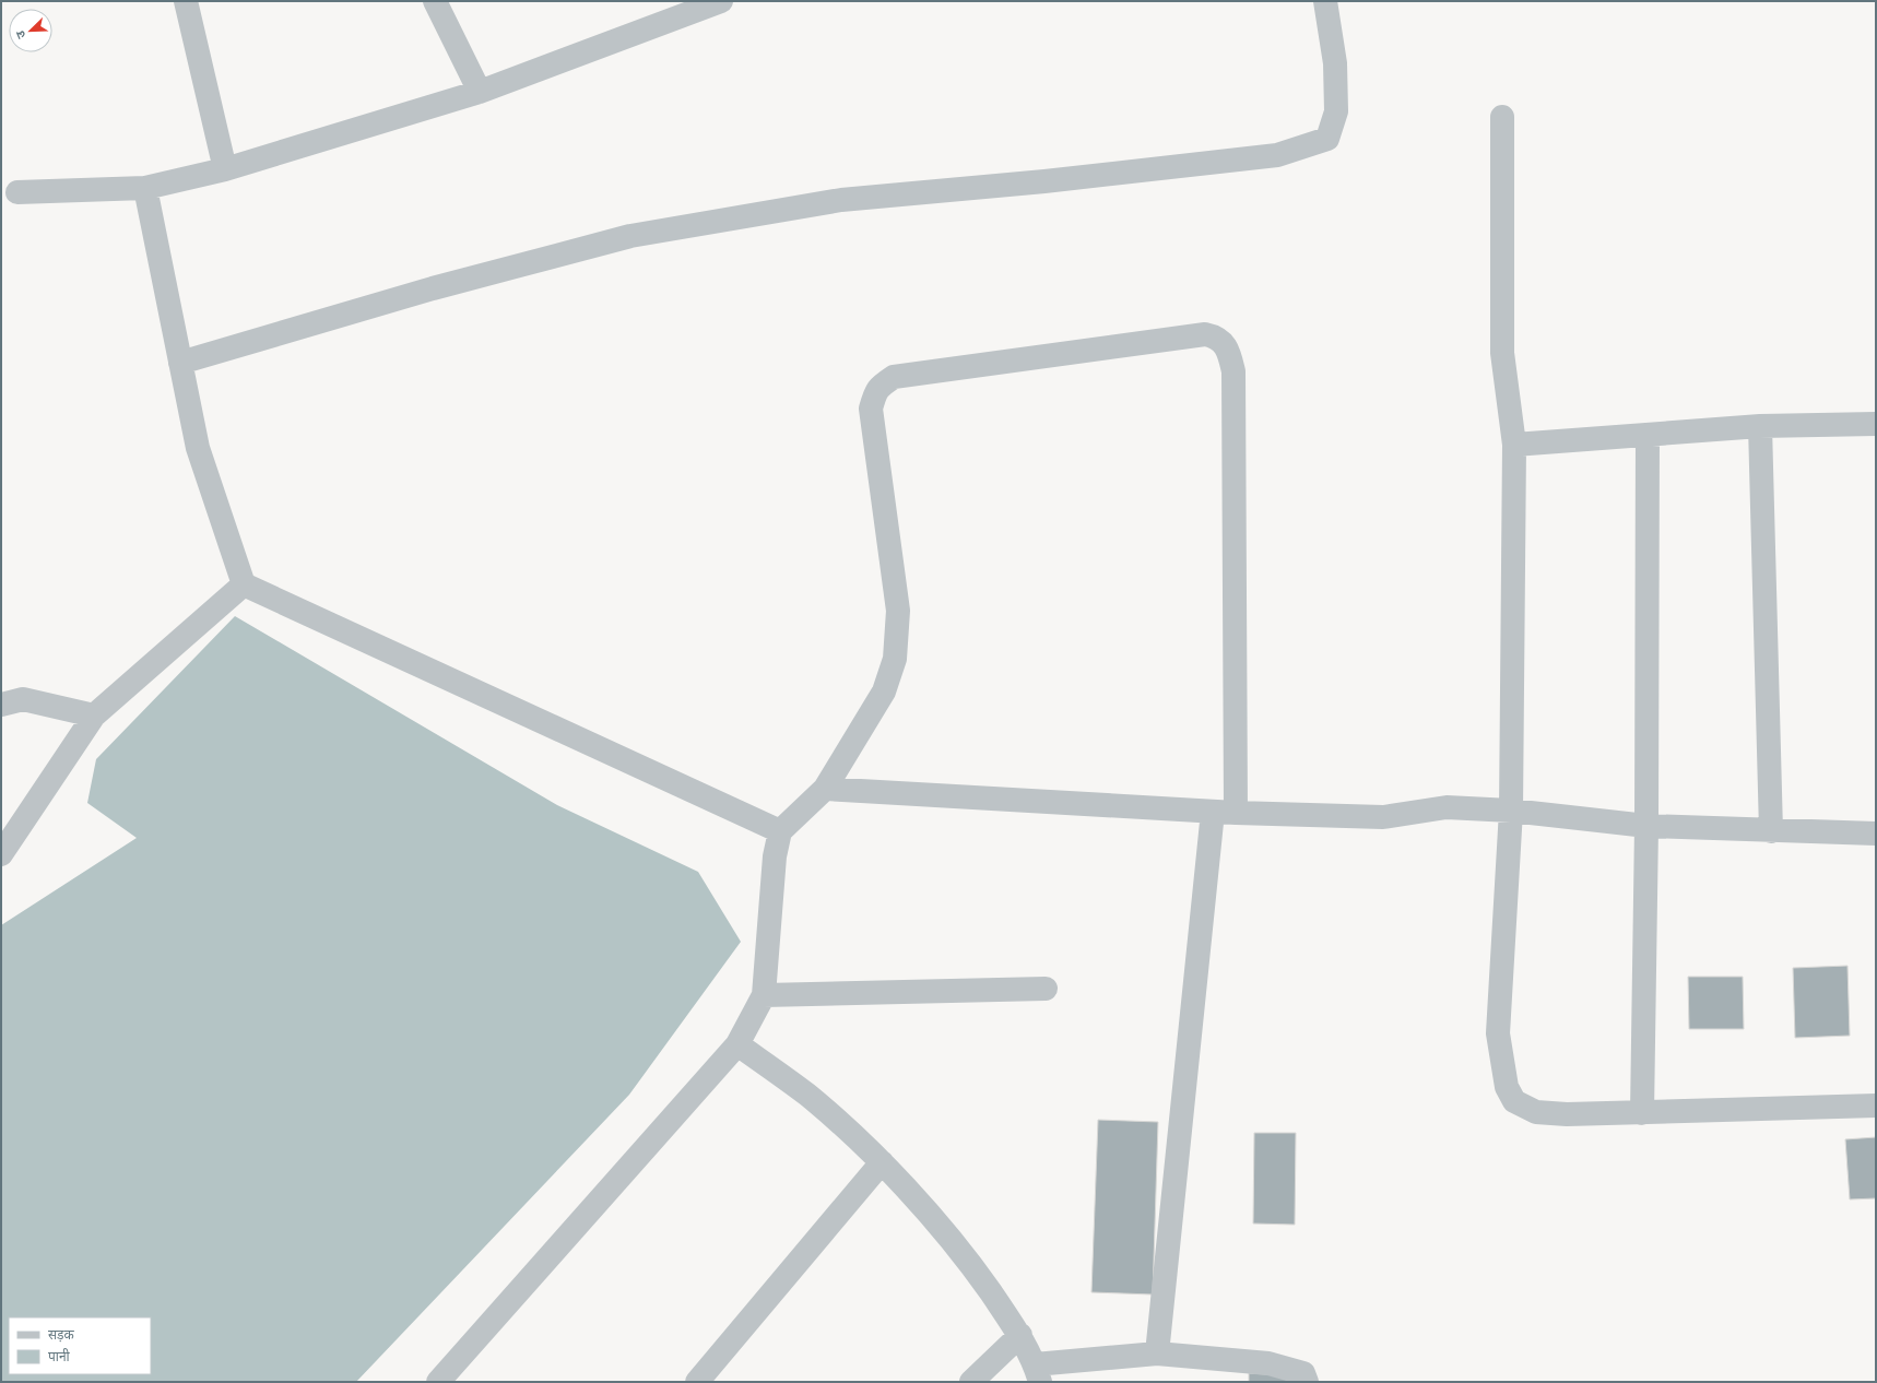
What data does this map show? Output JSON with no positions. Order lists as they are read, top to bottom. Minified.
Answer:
{"legend":["सड़क","पानी"],"north":"bottom left"}
